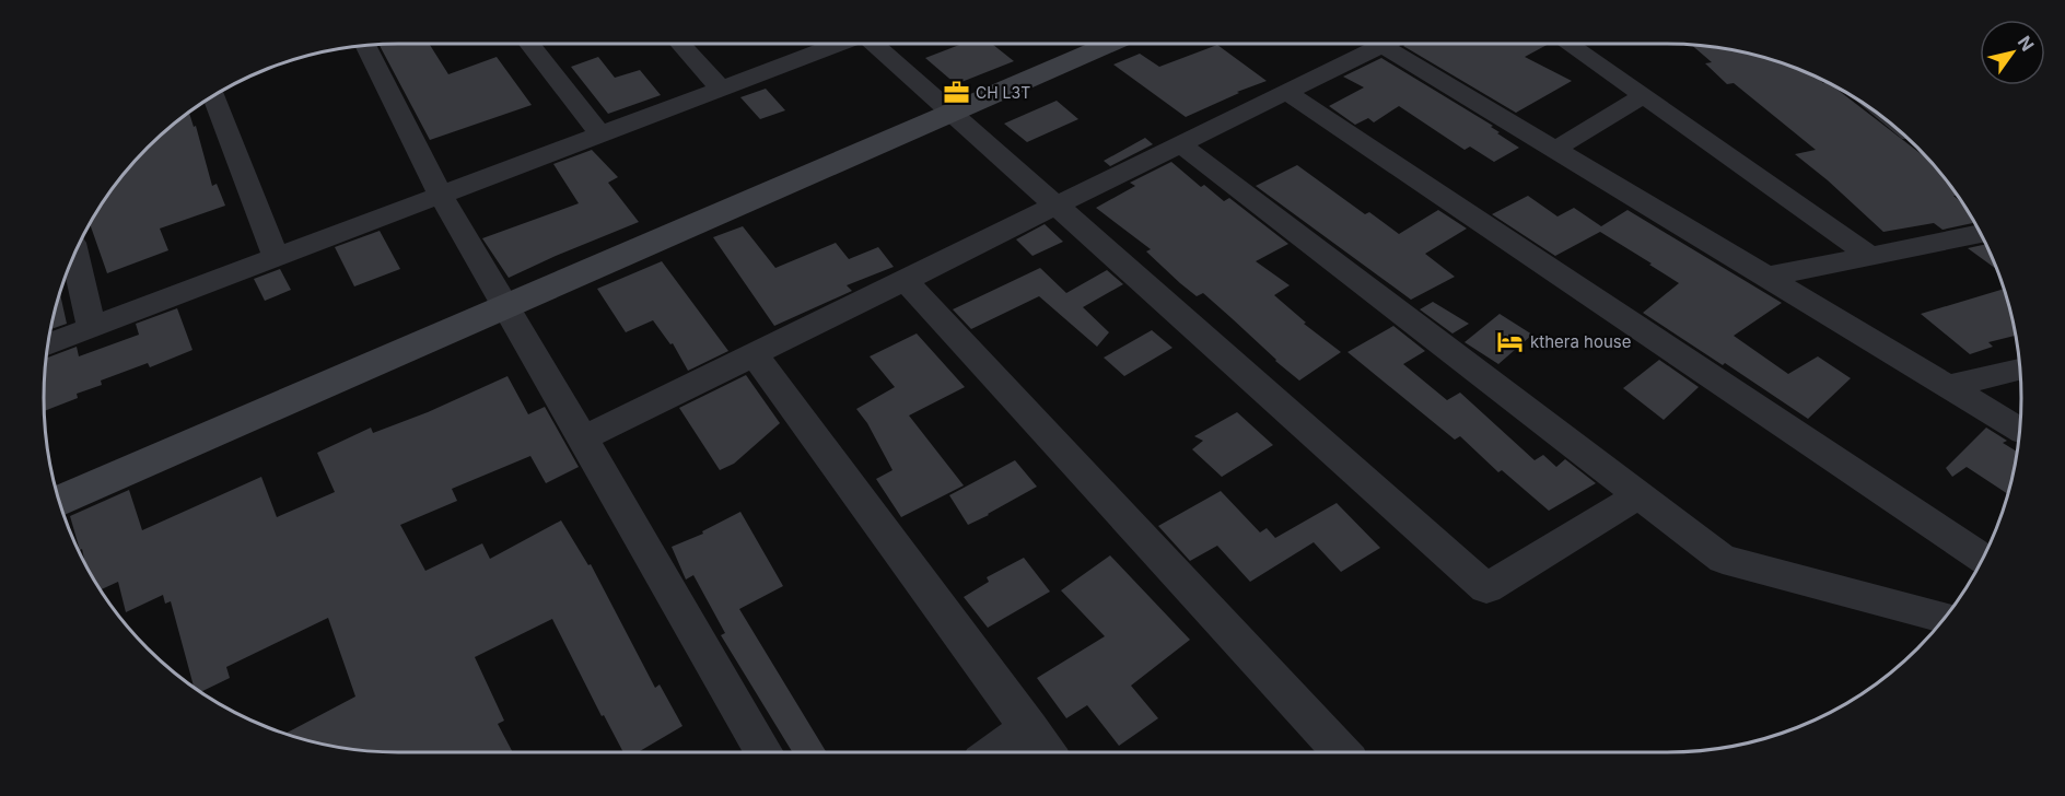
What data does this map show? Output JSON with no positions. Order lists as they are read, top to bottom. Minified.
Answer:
{"places":{"office":["CH L3T"],"hotel":["kthera house"]},"north":"top right"}
